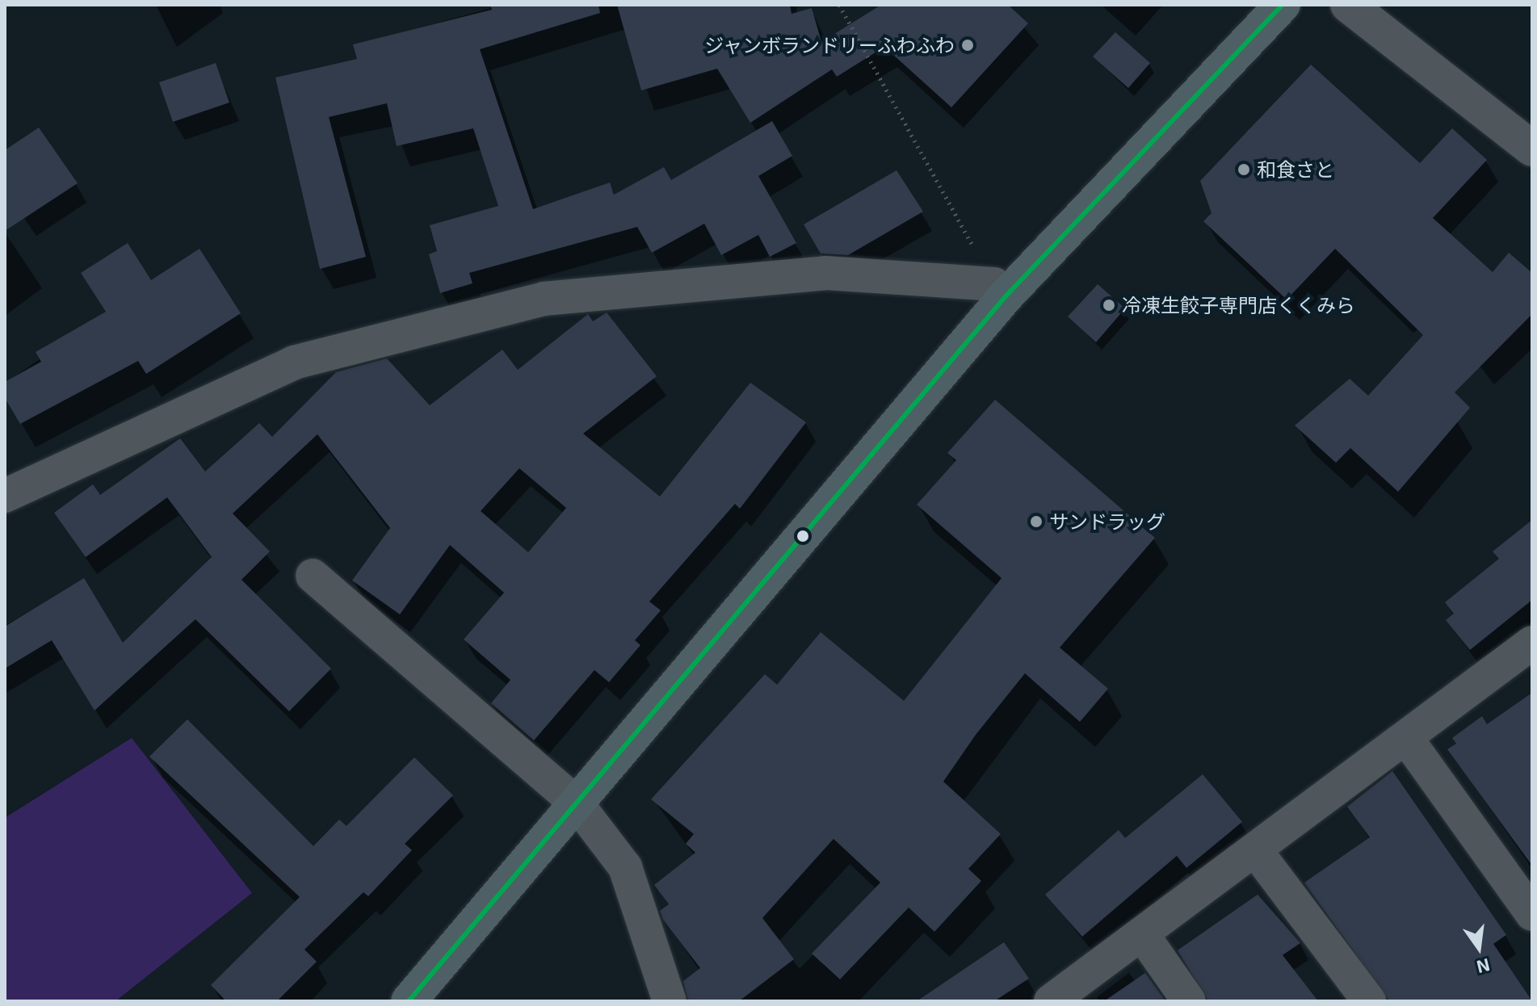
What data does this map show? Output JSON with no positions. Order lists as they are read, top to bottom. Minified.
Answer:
{"places":["ジャンボランドリーふわふわ","和食さと","冷凍生餃子専門店くくみら","サンドラッグ"],"north":"bottom"}
